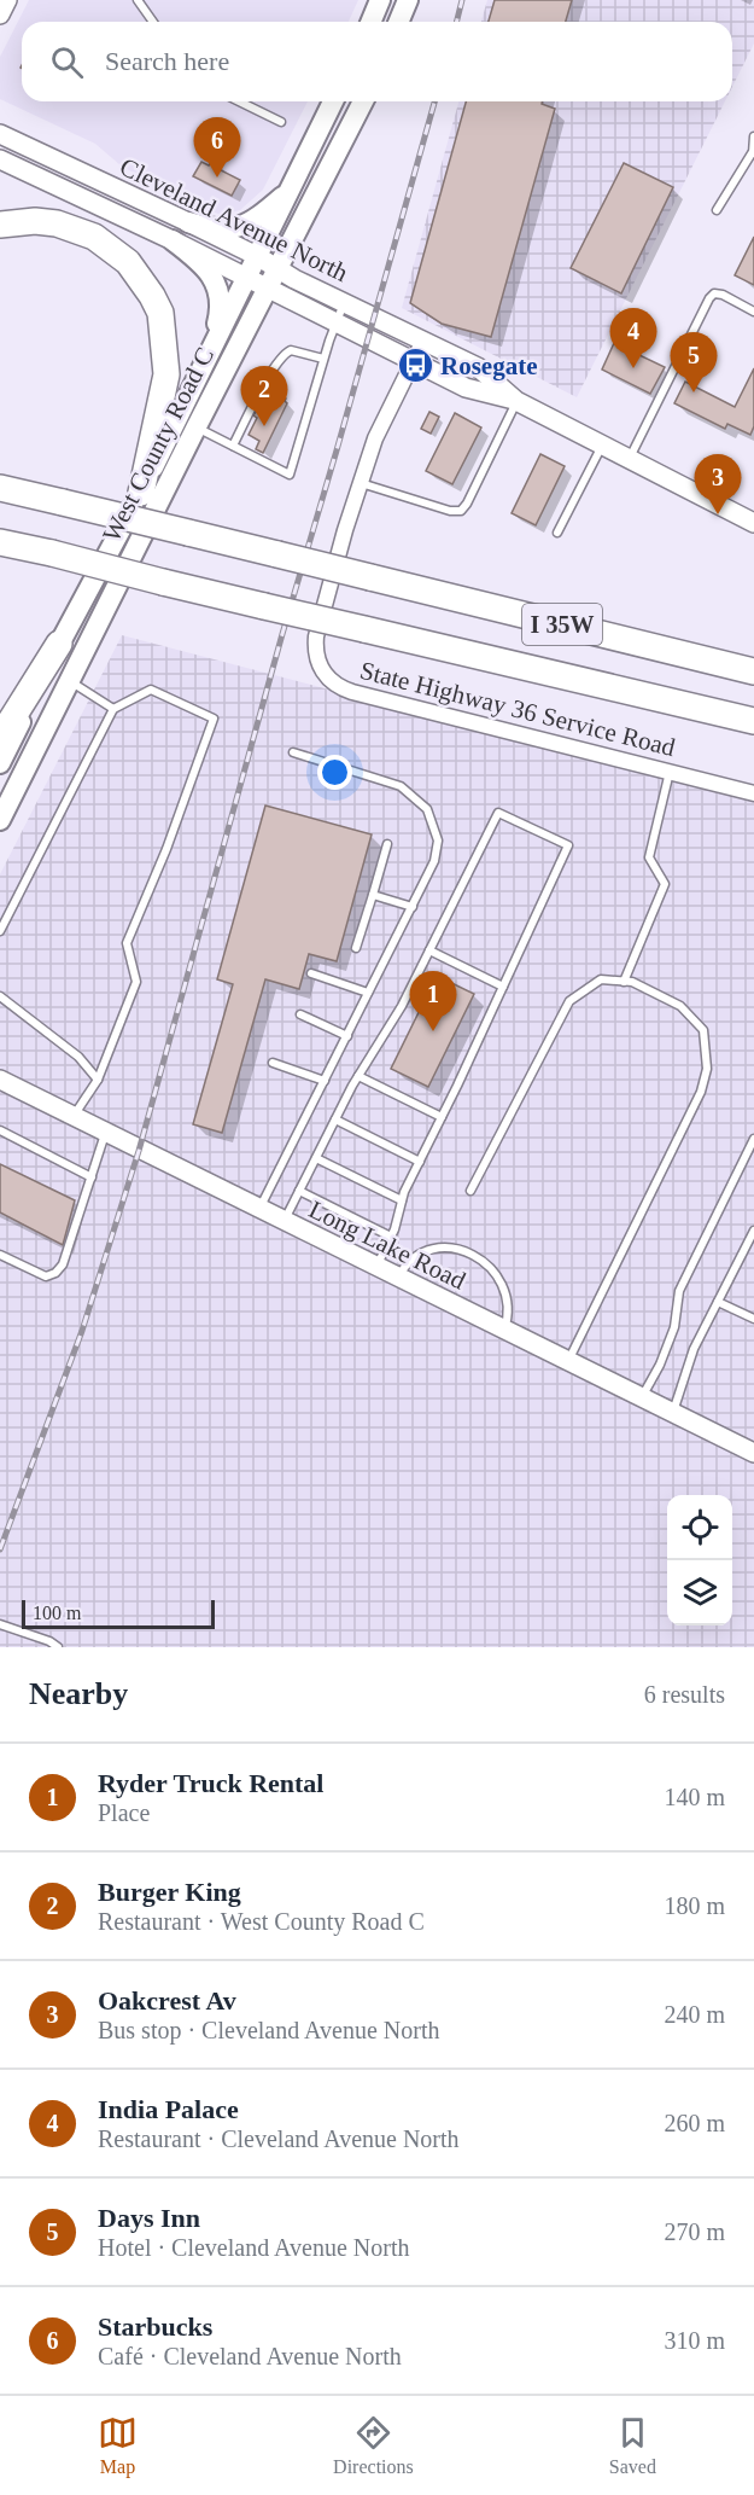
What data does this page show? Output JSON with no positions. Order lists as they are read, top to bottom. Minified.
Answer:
{"streets":{"highway":["I 35W"],"main road":["West County Road C"],"street":["Cleveland Avenue North","State Highway 36 Service Road","Long Lake Road"]},"crossings":[["Cleveland Avenue North","West County Road C"],["Cleveland Avenue North","State Highway 36 Service Road"]],"places":{"bus stop":["Rosegate"]},"scale_bar":"100 m","page":{"search":"Search here","pins":["6","4","5","2","3","1"],"scale":"100 m","heading":["Nearby","6 results"],"list":[{"mark":"1","name":"Ryder Truck Rental","note":"Place","value":"140 m"},{"mark":"2","name":"Burger King","note":"Restaurant · West County Road C","value":"180 m"},{"mark":"3","name":"Oakcrest Av","note":"Bus stop · Cleveland Avenue North","value":"240 m"},{"mark":"4","name":"India Palace","note":"Restaurant · Cleveland Avenue North","value":"260 m"},{"mark":"5","name":"Days Inn","note":"Hotel · Cleveland Avenue North","value":"270 m"},{"mark":"6","name":"Starbucks","note":"Café · Cleveland Avenue North","value":"310 m"}],"nav":["Map","Directions","Saved"]}}
